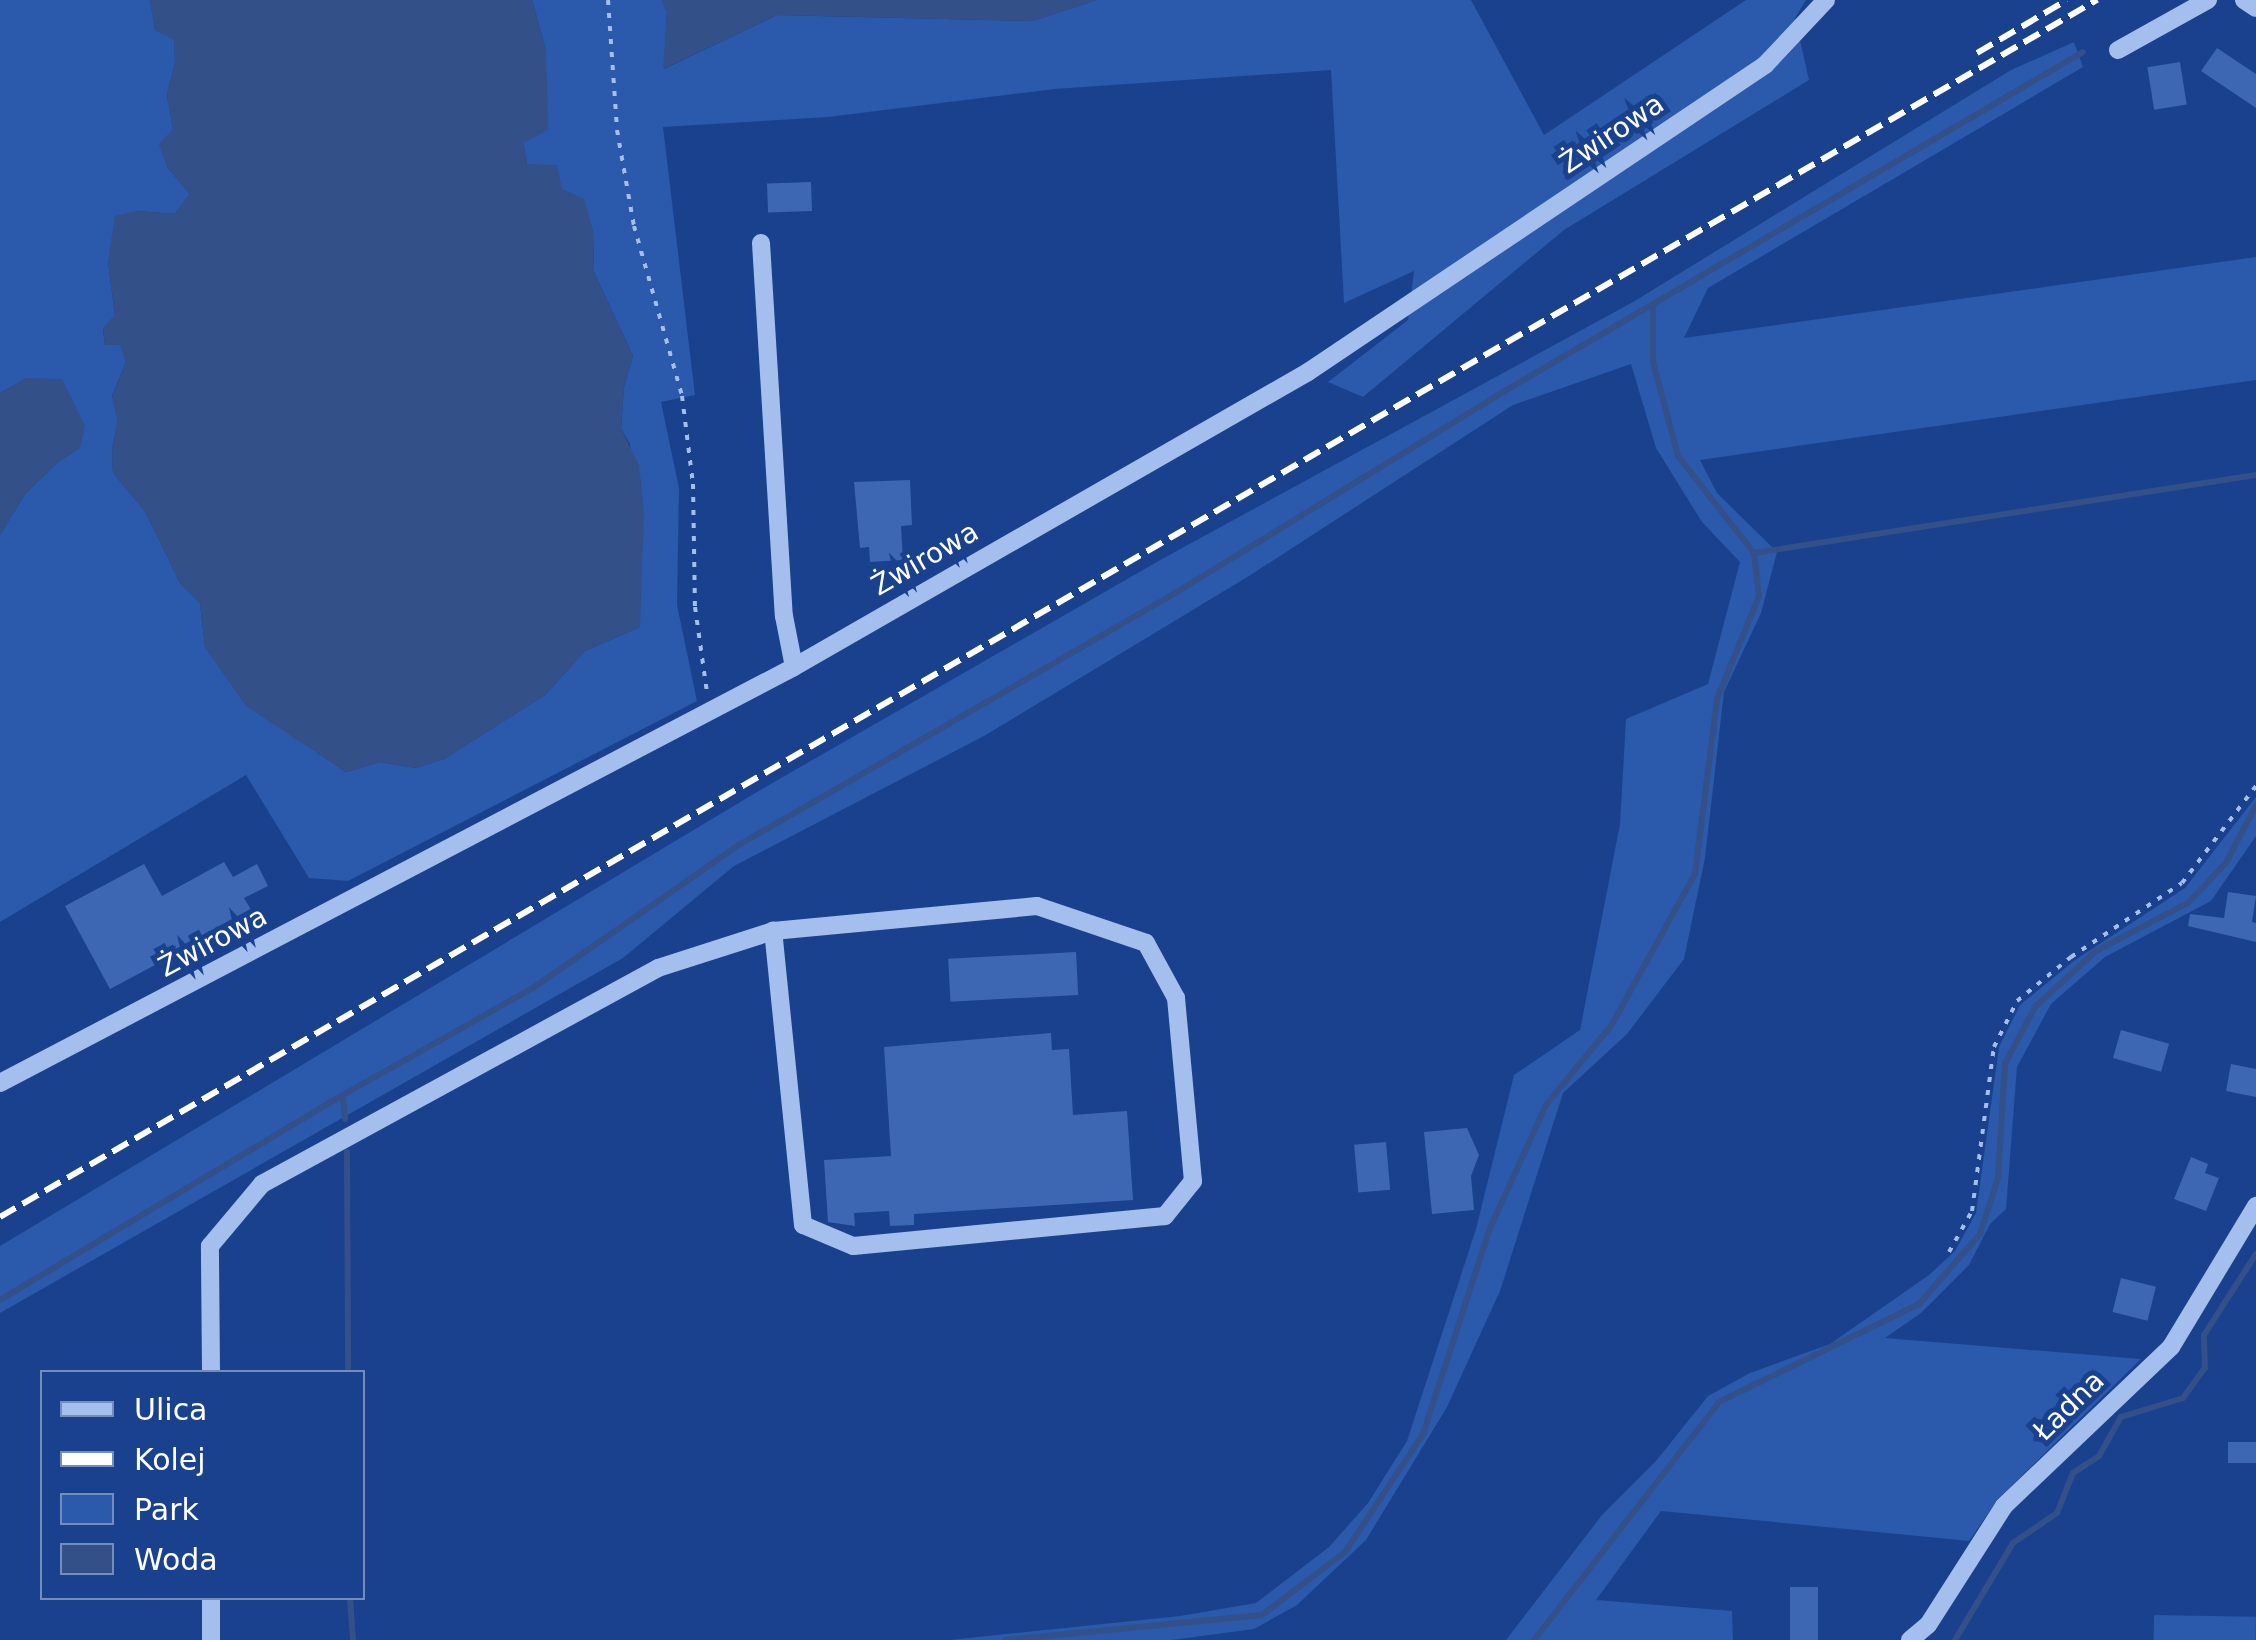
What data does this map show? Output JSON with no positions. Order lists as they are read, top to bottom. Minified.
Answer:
{"streets":{"street":["Żwirowa","Ładna"]},"legend":["Ulica","Kolej","Park","Woda"]}
